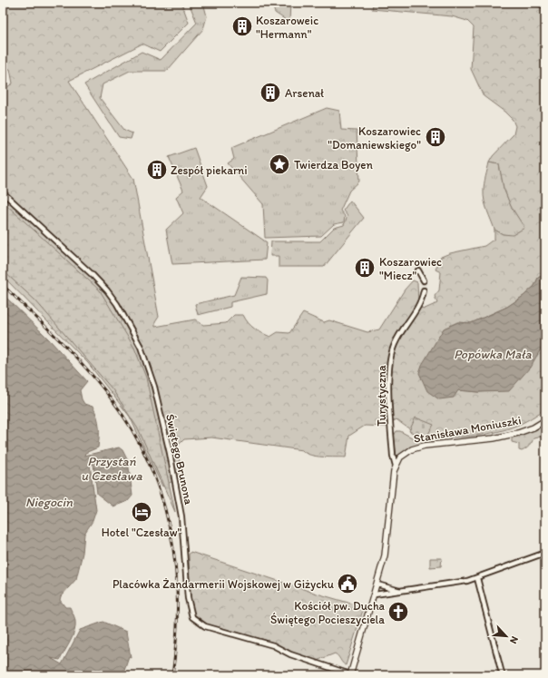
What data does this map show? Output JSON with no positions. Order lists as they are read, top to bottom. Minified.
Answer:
{"streets":{"street":["Turystyczna","Stanisława Moniuszki","Świętego Brunona"]},"crossings":[["Turystyczna","Stanisława Moniuszki"]],"water":["Popówka Mała","Przystań u Czesława","Niegocin"],"places":{"building":["Koszaroweic \"Hermann\"","Arsenał","Koszarowiec \"Domaniewskiego\"","Zespół piekarni","Koszarowiec \"Miecz\""],"place":["Twierdza Boyen"],"hotel":["Hotel \"Czesław\""],"public building":["Placówka Żandarmerii Wojskowej w Giżycku"],"church":["Kościół pw. Ducha Świętego Pocieszyciela"]},"north":"bottom right"}
